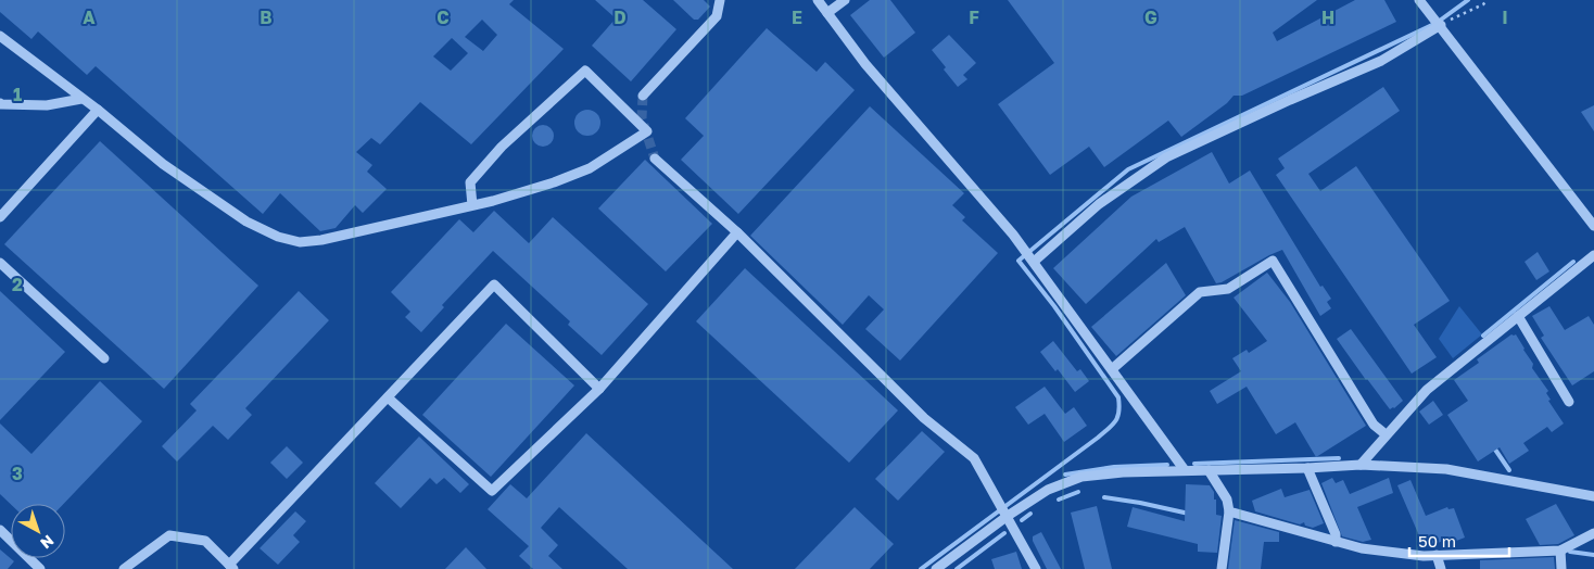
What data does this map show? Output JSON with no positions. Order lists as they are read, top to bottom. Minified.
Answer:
{"scale_bar":"50 m","north":"bottom right","grid":{"columns":["A","B","C","D","E","F","G","H","I"],"rows":["1","2","3"]}}
